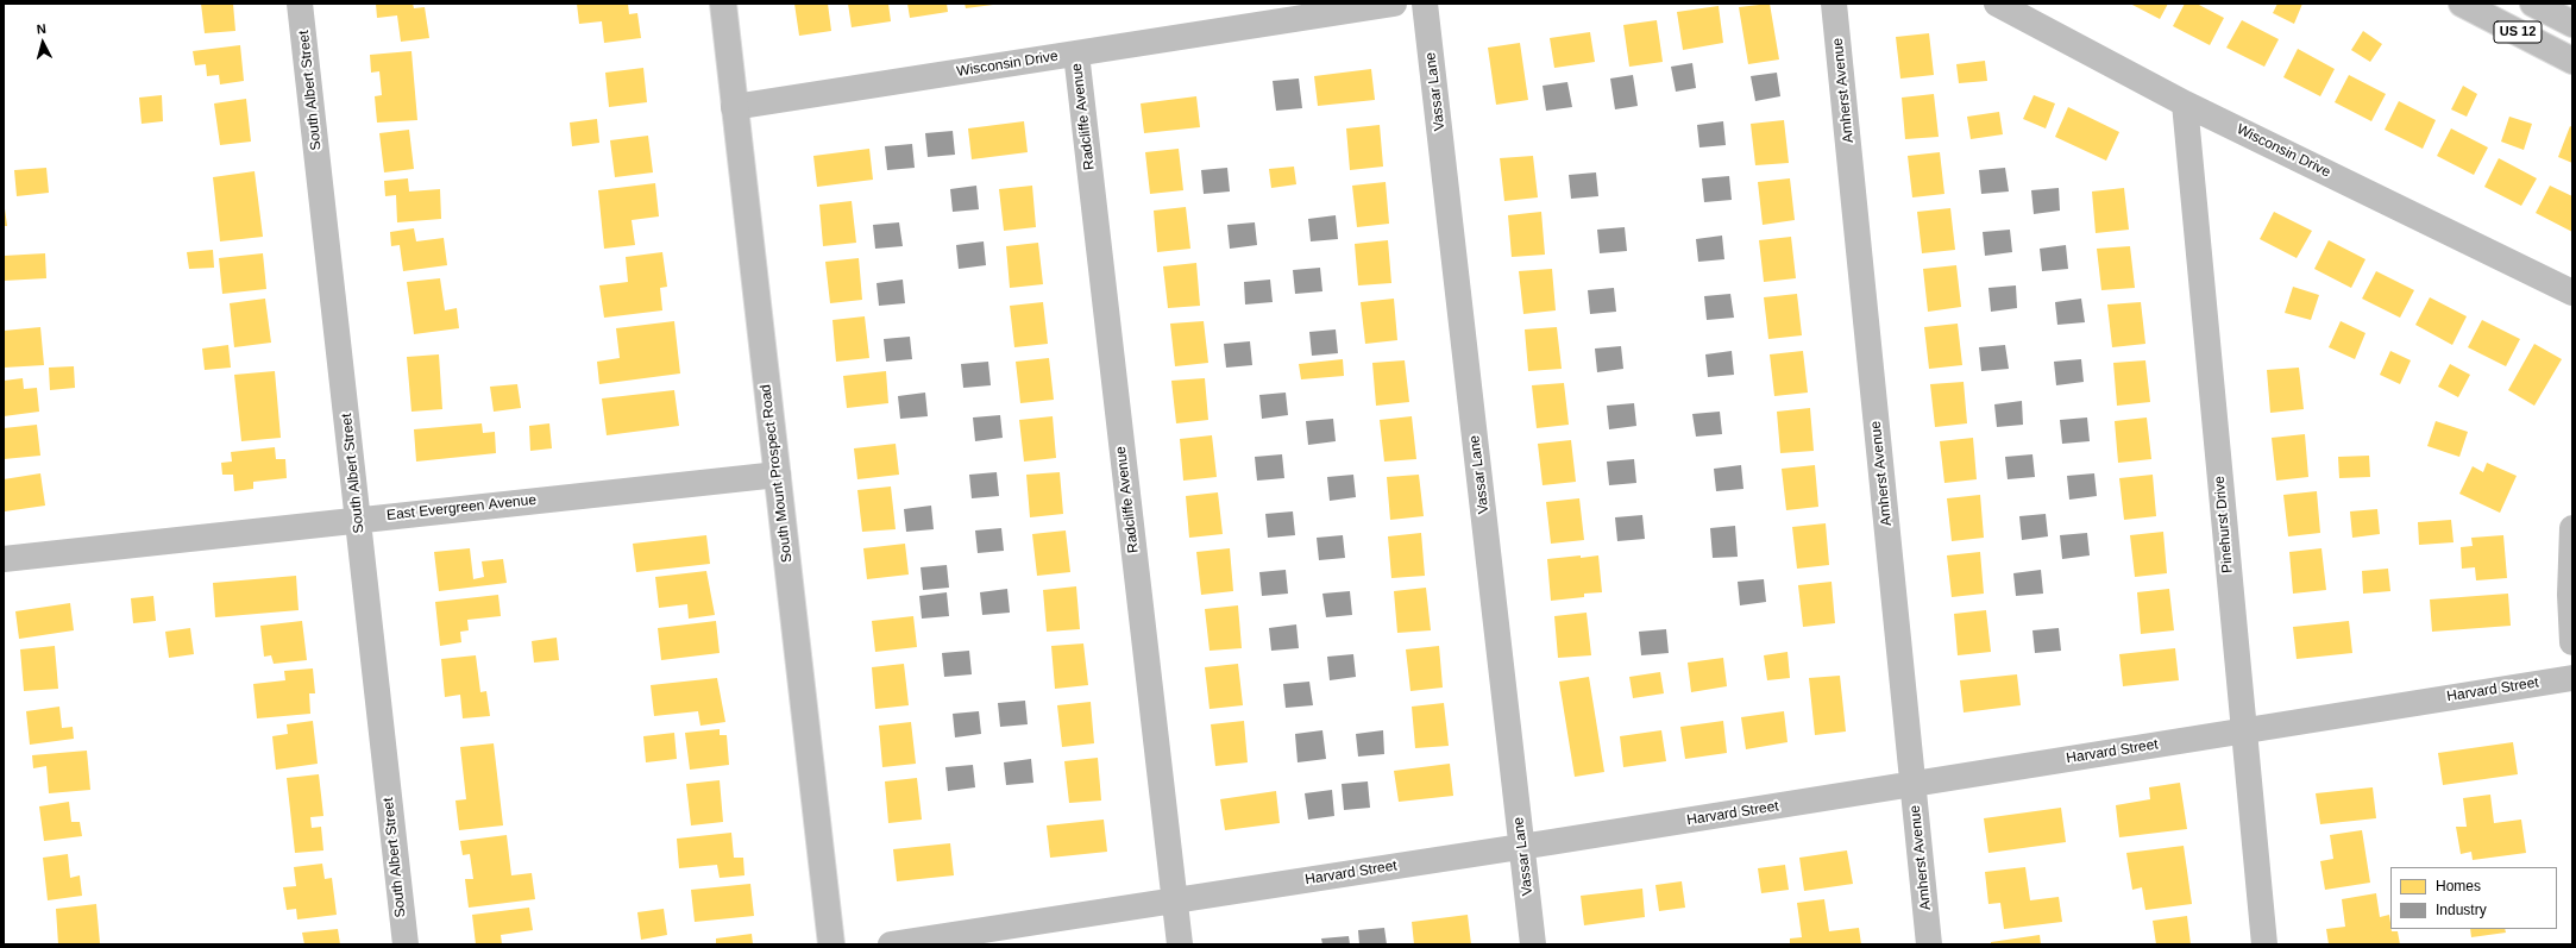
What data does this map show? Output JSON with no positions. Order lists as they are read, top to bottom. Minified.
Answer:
{"streets":{"street":["US 12","Wisconsin Drive","South Albert Street","Amherst Avenue","Vassar Lane","Radcliffe Avenue","South Mount Prospect Road","East Evergreen Avenue","Pinehurst Drive","Harvard Street"]},"crossings":[["Wisconsin Drive","Radcliffe Avenue"],["Wisconsin Drive","South Mount Prospect Road"],["Wisconsin Drive","Pinehurst Drive"],["South Albert Street","East Evergreen Avenue"],["Amherst Avenue","Harvard Street"],["Vassar Lane","Harvard Street"],["Radcliffe Avenue","Harvard Street"],["South Mount Prospect Road","East Evergreen Avenue"],["Pinehurst Drive","Harvard Street"]],"legend":["Homes","Industry"],"north":"top"}
